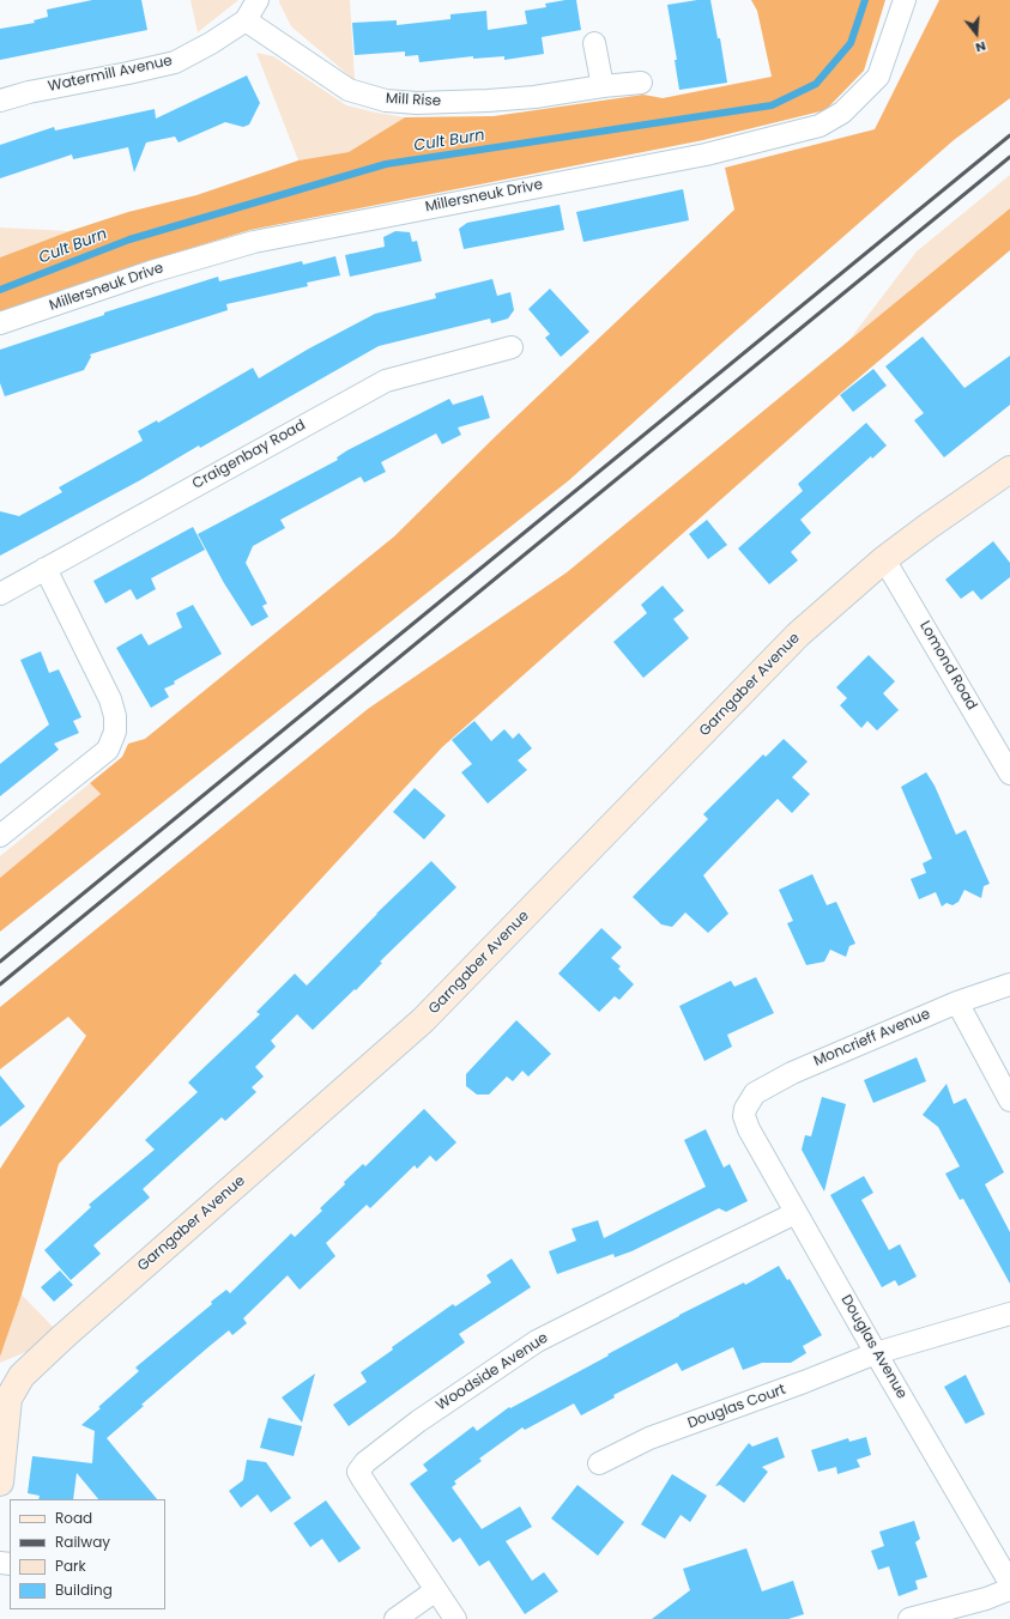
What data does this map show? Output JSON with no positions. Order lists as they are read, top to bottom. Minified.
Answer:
{"streets":{"street":["Watermill Avenue","Mill Rise","Millersneuk Drive","Craigenbay Road","Lomond Road","Garngaber Avenue","Moncrieff Avenue","Douglas Avenue","Woodside Avenue","Douglas Court"]},"crossings":[["Watermill Avenue","Mill Rise"],["Lomond Road","Garngaber Avenue"],["Moncrieff Avenue","Douglas Avenue"],["Douglas Avenue","Woodside Avenue"],["Douglas Avenue","Douglas Court"]],"water":["Cult Burn"],"legend":["Road","Railway","Park","Building"],"north":"bottom"}
